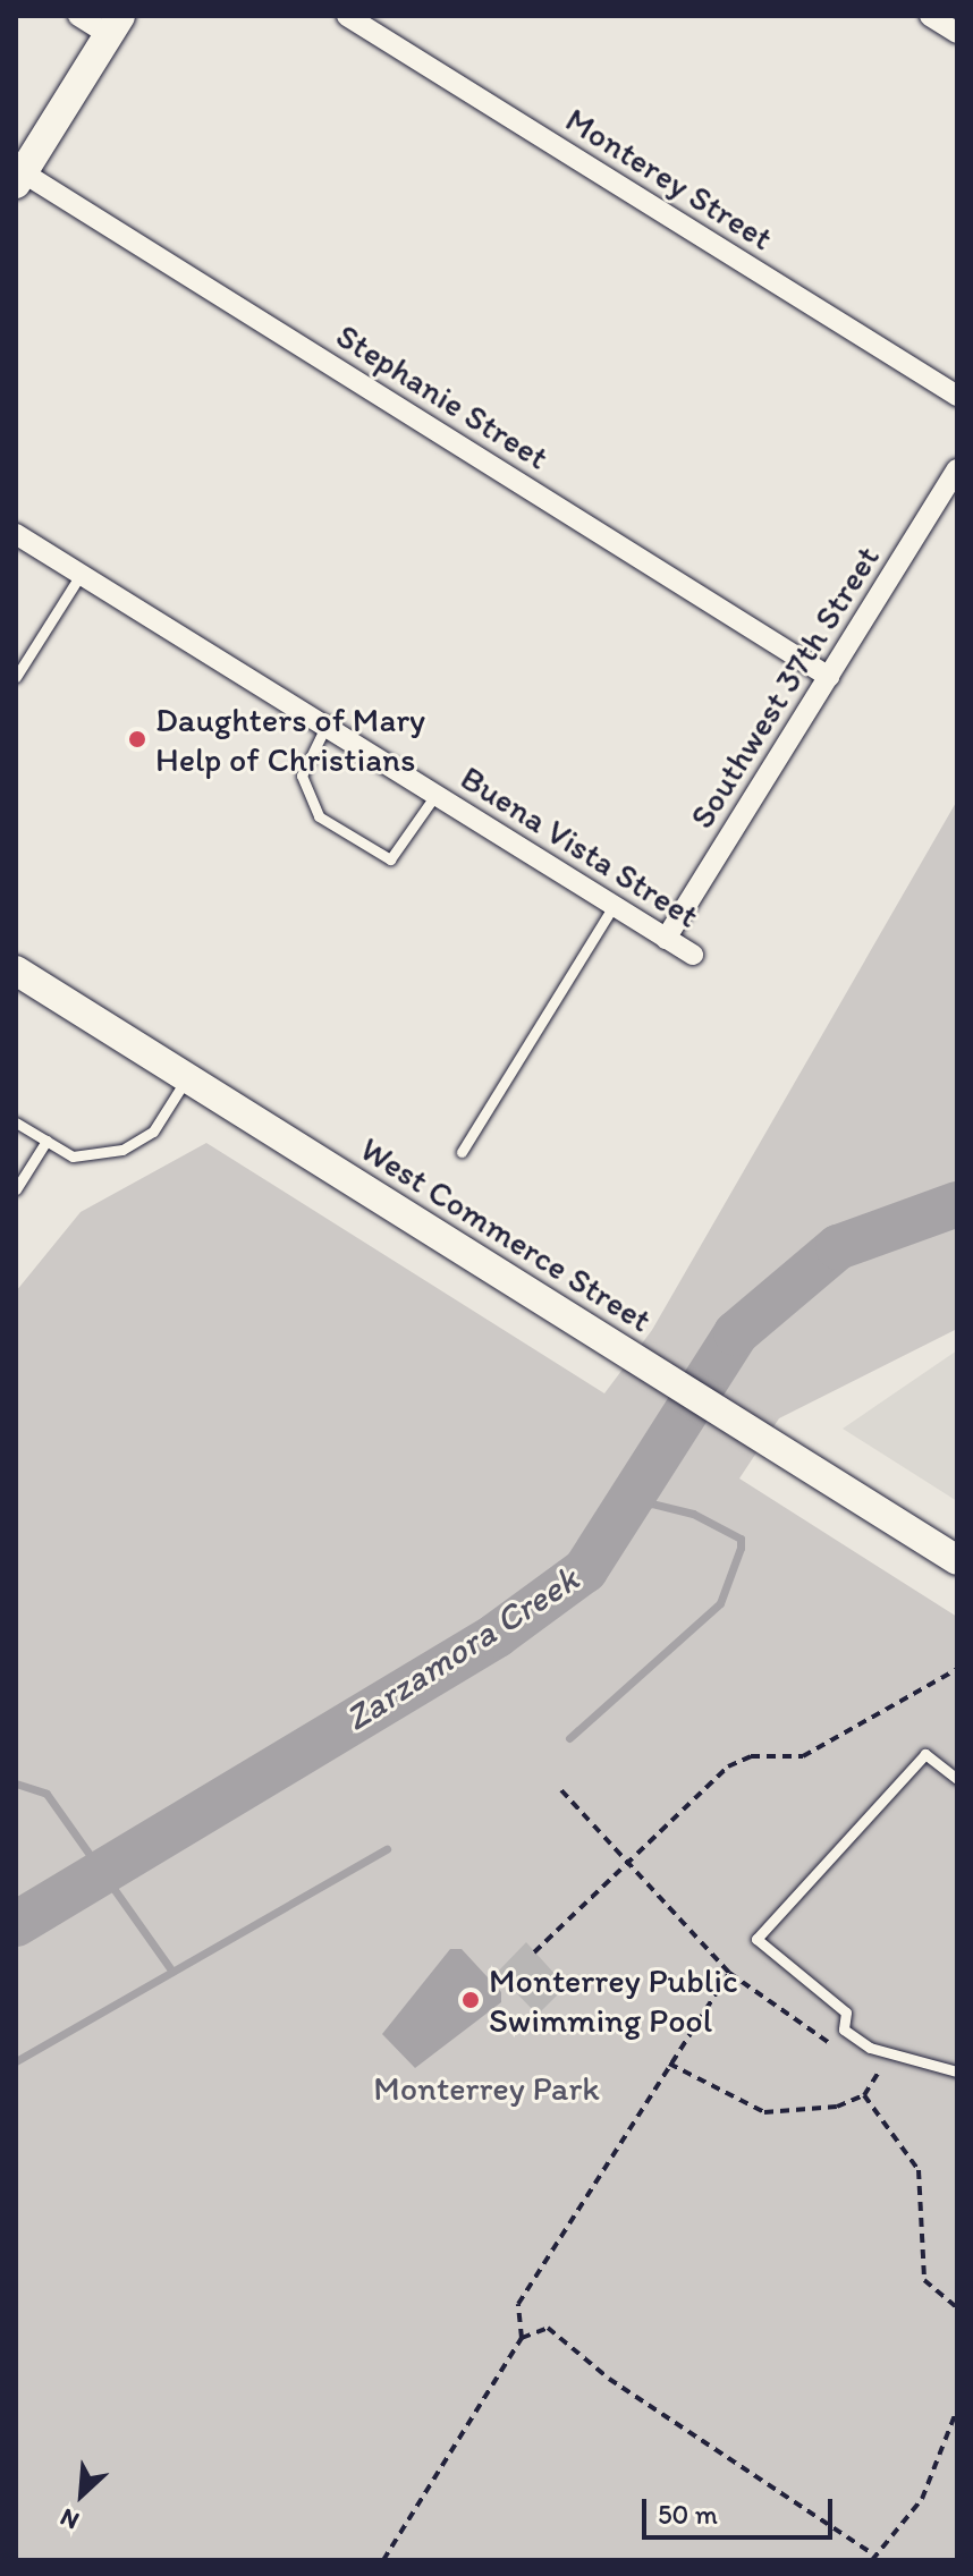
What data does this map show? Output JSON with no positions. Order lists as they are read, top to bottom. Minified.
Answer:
{"streets":{"main road":["West Commerce Street"],"street":["Monterey Street","Stephanie Street","Southwest 37th Street","Buena Vista Street"]},"crossings":[["Stephanie Street","Southwest 37th Street"],["Southwest 37th Street","Buena Vista Street"]],"water":["Zarzamora Creek"],"parks":["Monterrey Park"],"places":["Daughters of Mary Help of Christians","Monterrey Public Swimming Pool"],"scale_bar":"50 m","north":"bottom left"}
